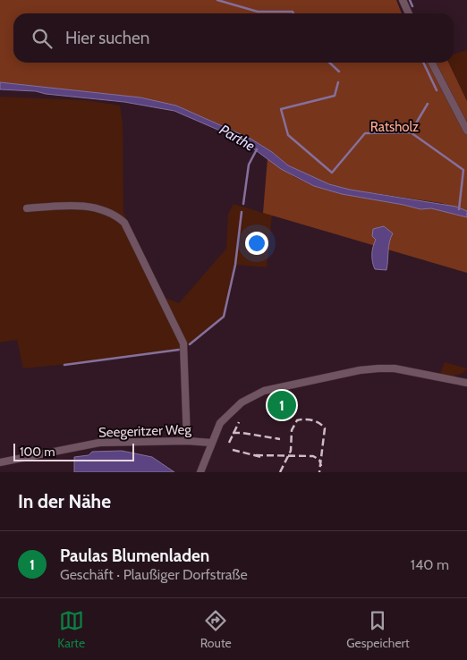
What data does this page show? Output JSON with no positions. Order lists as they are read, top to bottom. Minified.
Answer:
{"streets":{"street":["Seegeritzer Weg"]},"water":["Parthe"],"parks":["Ratsholz"],"scale_bar":"100 m","page":{"search":"Hier suchen","pins":"1","scale":"100 m","heading":"In der Nähe","list":[{"mark":"1","name":"Paulas Blumenladen","note":"Geschäft · Plaußiger Dorfstraße","value":"140 m"}],"nav":["Karte","Route","Gespeichert"]}}
